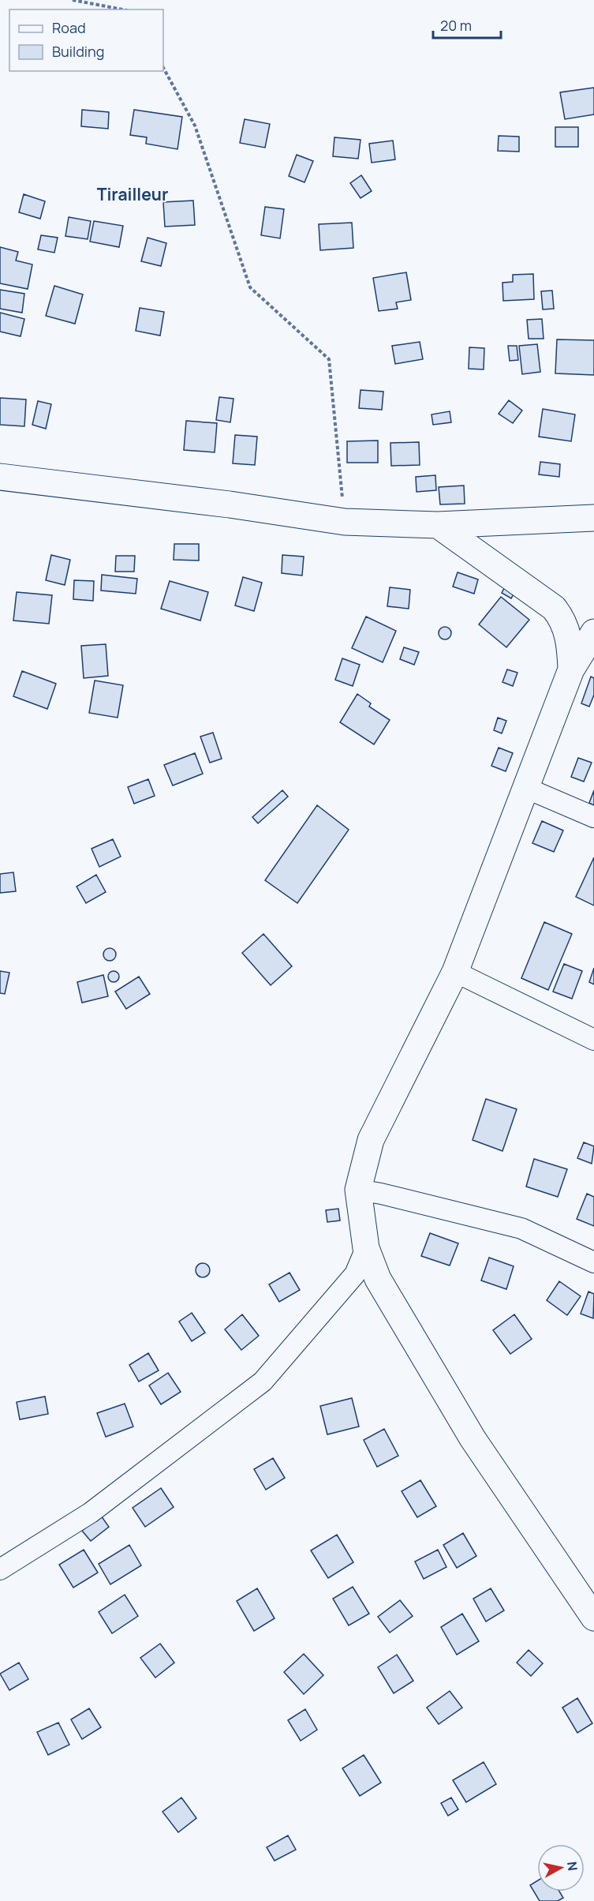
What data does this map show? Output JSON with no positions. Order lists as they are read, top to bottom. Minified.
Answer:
{"districts":["Tirailleur"],"legend":["Road","Building"],"scale_bar":"20 m","north":"right"}
